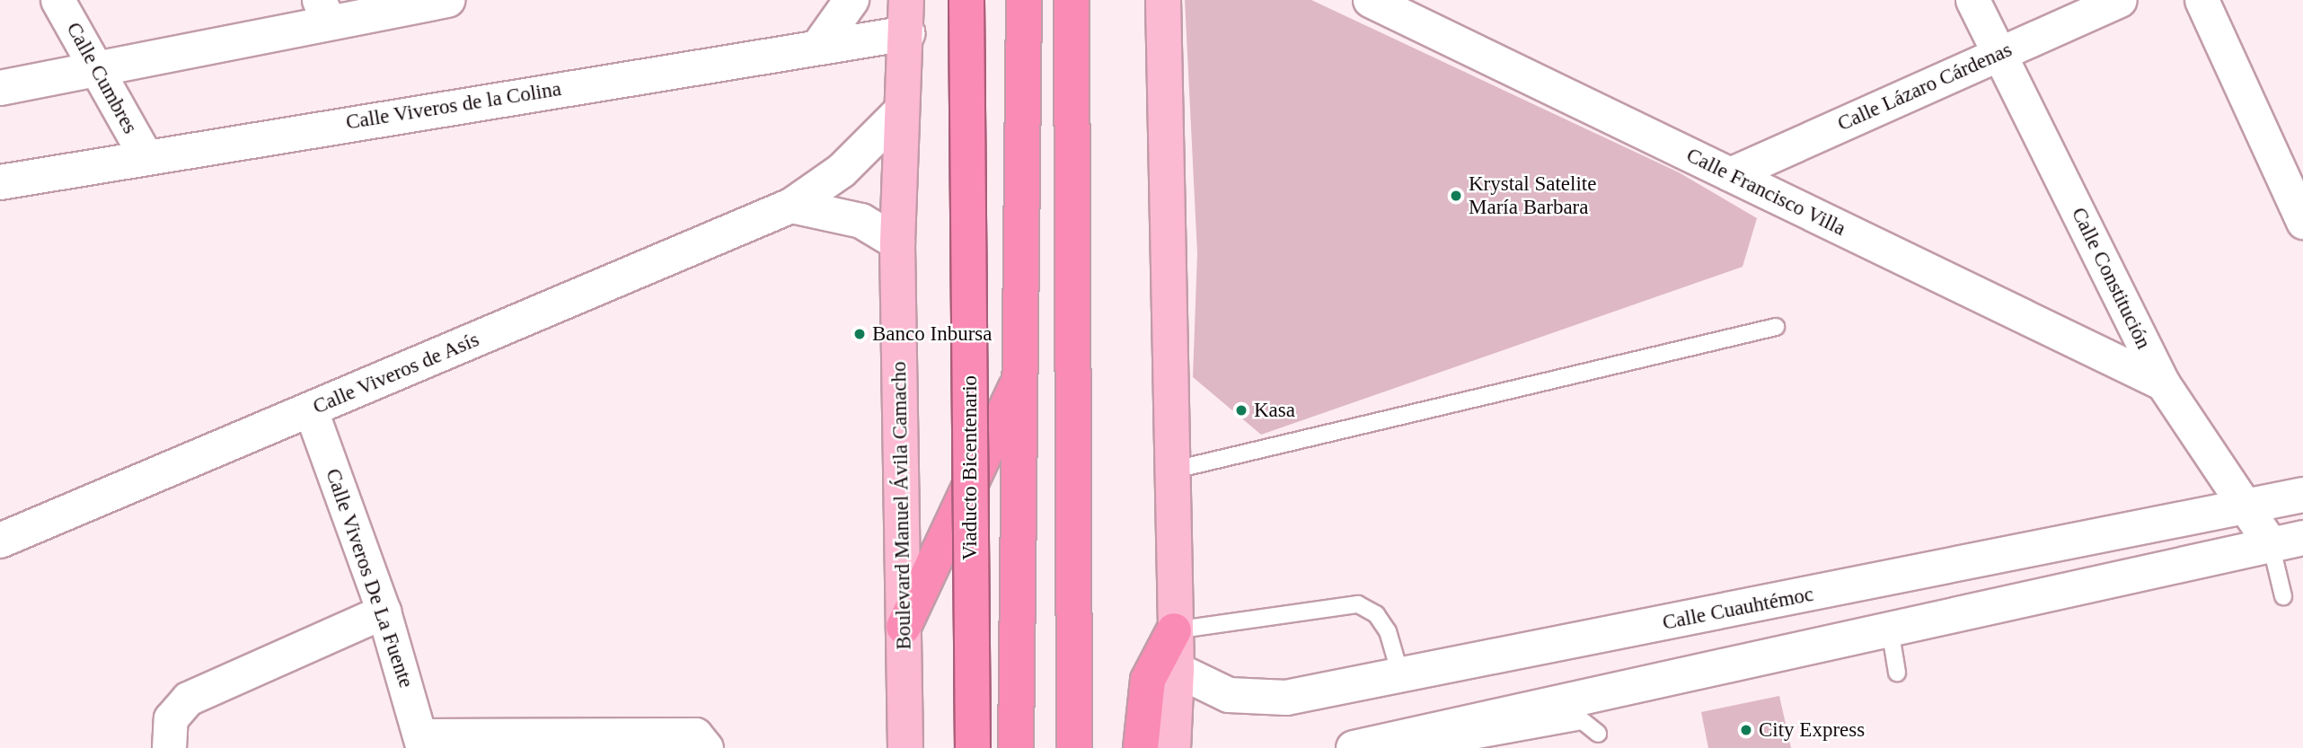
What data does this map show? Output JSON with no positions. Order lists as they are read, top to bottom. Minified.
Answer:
{"streets":{"highway":["Viaducto Bicentenario"],"main road":["Boulevard Manuel Ávila Camacho"],"street":["Calle Cumbres","Calle Lázaro Cárdenas","Calle Viveros de la Colina","Calle Francisco Villa","Calle Constitución","Calle Viveros de Asís","Calle Viveros De La Fuente","Calle Cuauhtémoc"]},"crossings":[["Calle Cumbres","Calle Viveros de la Colina"],["Calle Lázaro Cárdenas","Calle Francisco Villa"],["Calle Lázaro Cárdenas","Calle Constitución"],["Calle Viveros de la Colina","Boulevard Manuel Ávila Camacho"],["Calle Francisco Villa","Calle Constitución"],["Calle Constitución","Calle Cuauhtémoc"],["Calle Viveros de Asís","Boulevard Manuel Ávila Camacho"],["Calle Viveros de Asís","Calle Viveros De La Fuente"]],"places":["Krystal Satelite María Barbara","Banco Inbursa","Kasa","City Express"]}
